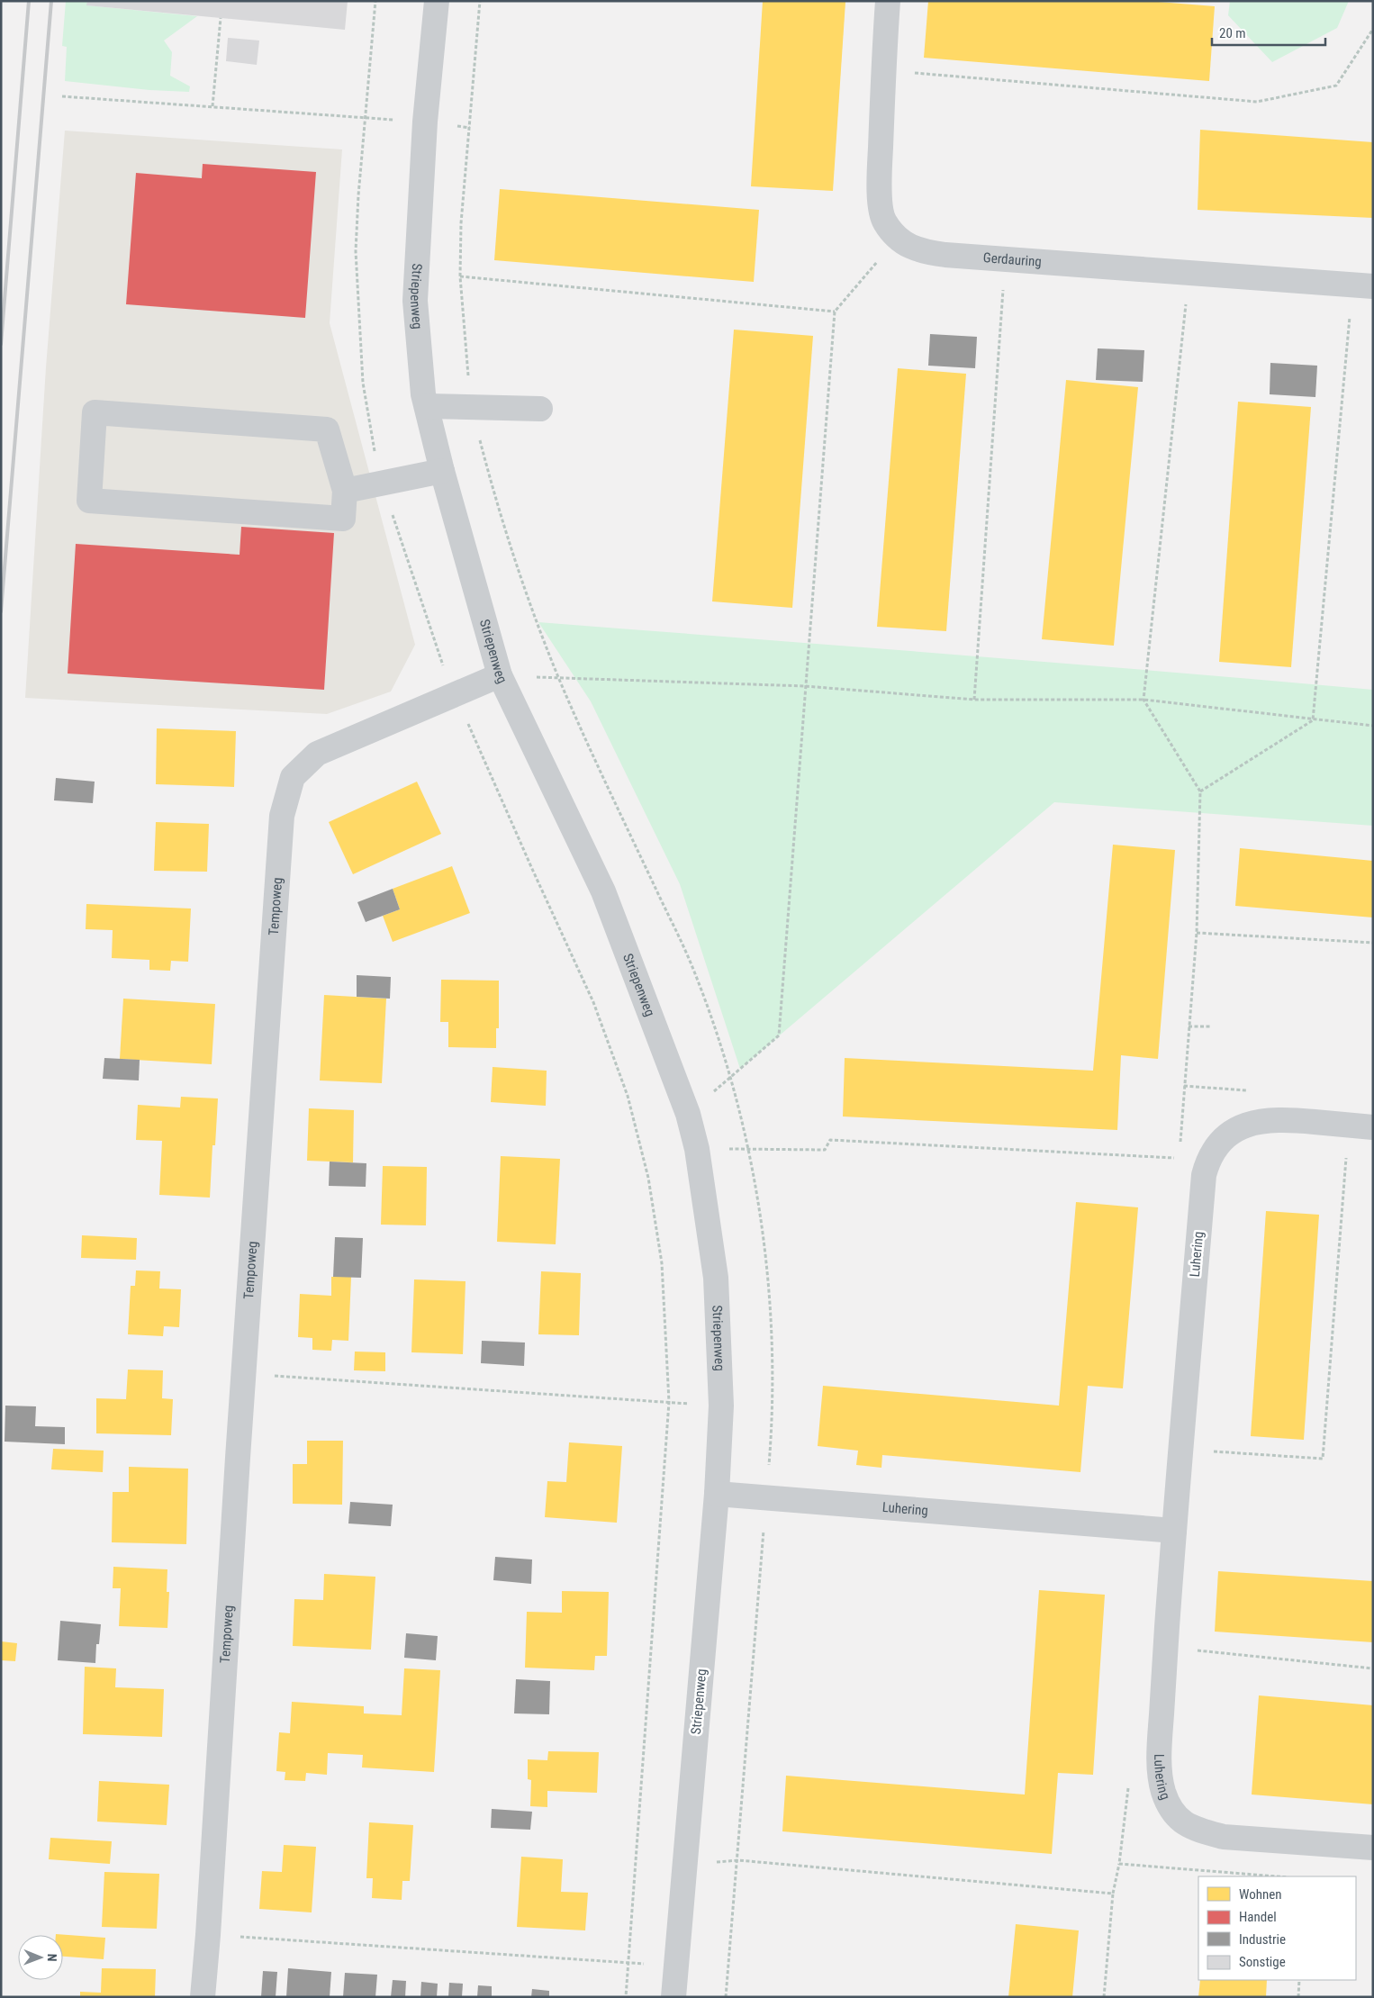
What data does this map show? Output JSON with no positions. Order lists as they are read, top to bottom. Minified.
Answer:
{"streets":{"street":["Gerdauring","Striepenweg","Tempoweg","Luhering"]},"crossings":[["Striepenweg","Tempoweg"],["Striepenweg","Luhering"]],"legend":["Wohnen","Handel","Industrie","Sonstige"],"scale_bar":"20 m","north":"right"}
